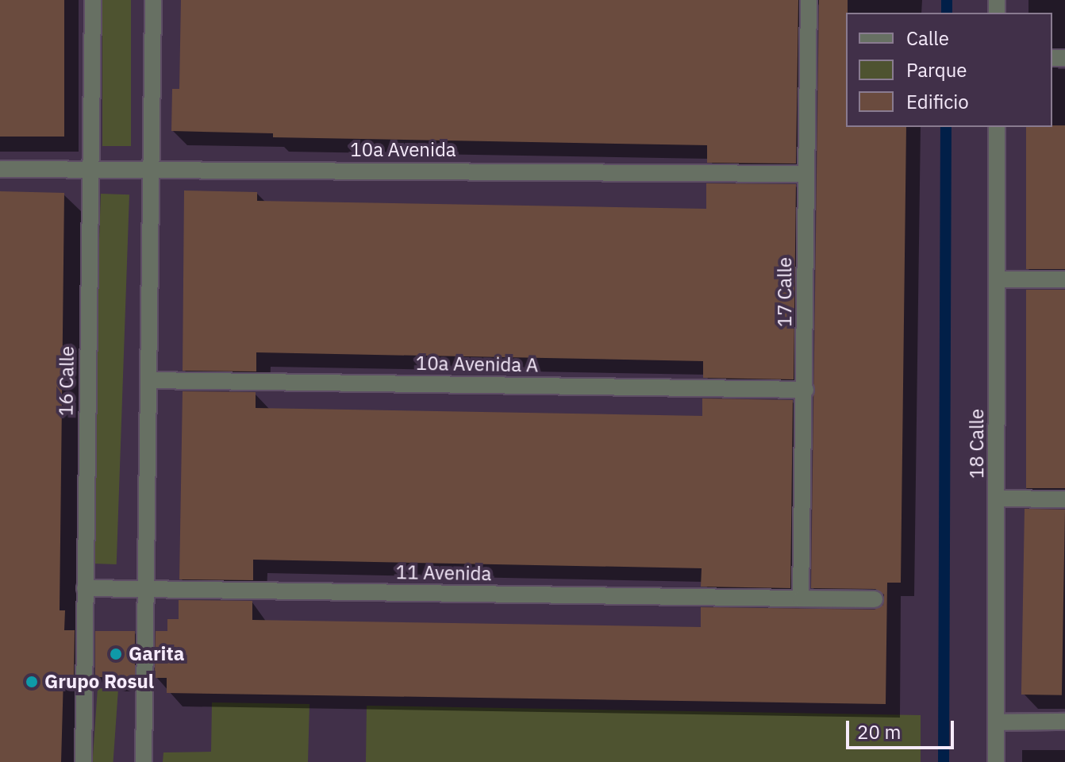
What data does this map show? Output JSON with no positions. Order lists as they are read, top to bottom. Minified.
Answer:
{"streets":{"street":["10a Avenida","17 Calle","10a Avenida A","16 Calle","18 Calle","11 Avenida"]},"crossings":[["10a Avenida","17 Calle"],["10a Avenida","16 Calle"],["17 Calle","10a Avenida A"],["17 Calle","11 Avenida"],["16 Calle","11 Avenida"]],"places":["Garita","Grupo Rosul"],"legend":["Calle","Parque","Edificio"],"scale_bar":"20 m"}
